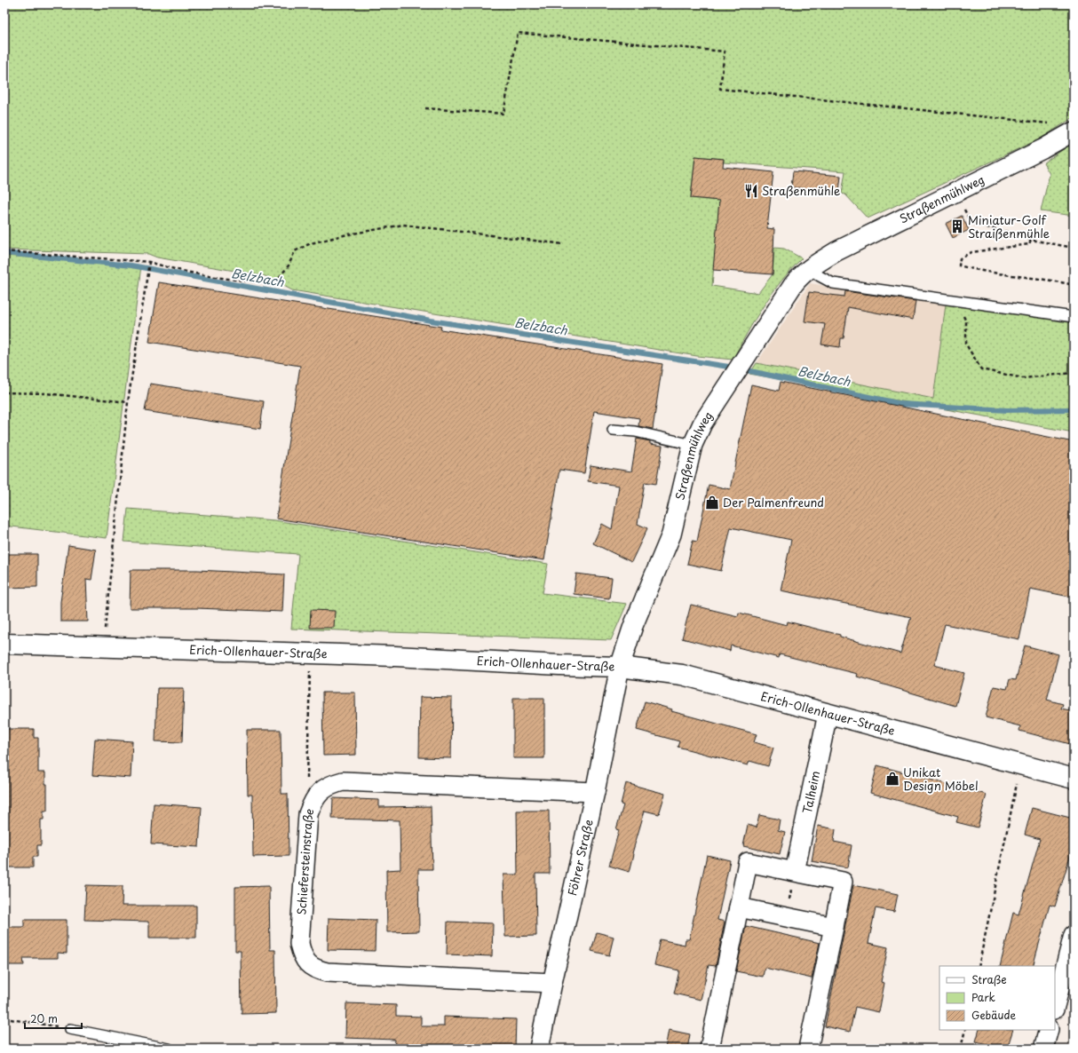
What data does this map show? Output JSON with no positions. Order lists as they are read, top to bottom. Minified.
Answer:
{"streets":{"street":["Straßenmühlweg","Erich-Ollenhauer-Straße","Talheim","Föhrer Straße","Schiefersteinstraße"]},"crossings":[["Straßenmühlweg","Erich-Ollenhauer-Straße"],["Straßenmühlweg","Föhrer Straße"],["Erich-Ollenhauer-Straße","Talheim"],["Erich-Ollenhauer-Straße","Föhrer Straße"],["Föhrer Straße","Schiefersteinstraße"]],"water":["Belzbach"],"places":{"restaurant":["Straßenmühle"],"building":["Miniatur-Golf Straißenmühle"],"shop":["Der Palmenfreund","Unikat Design Möbel"]},"legend":["Straße","Park","Gebäude"],"scale_bar":"20 m"}
